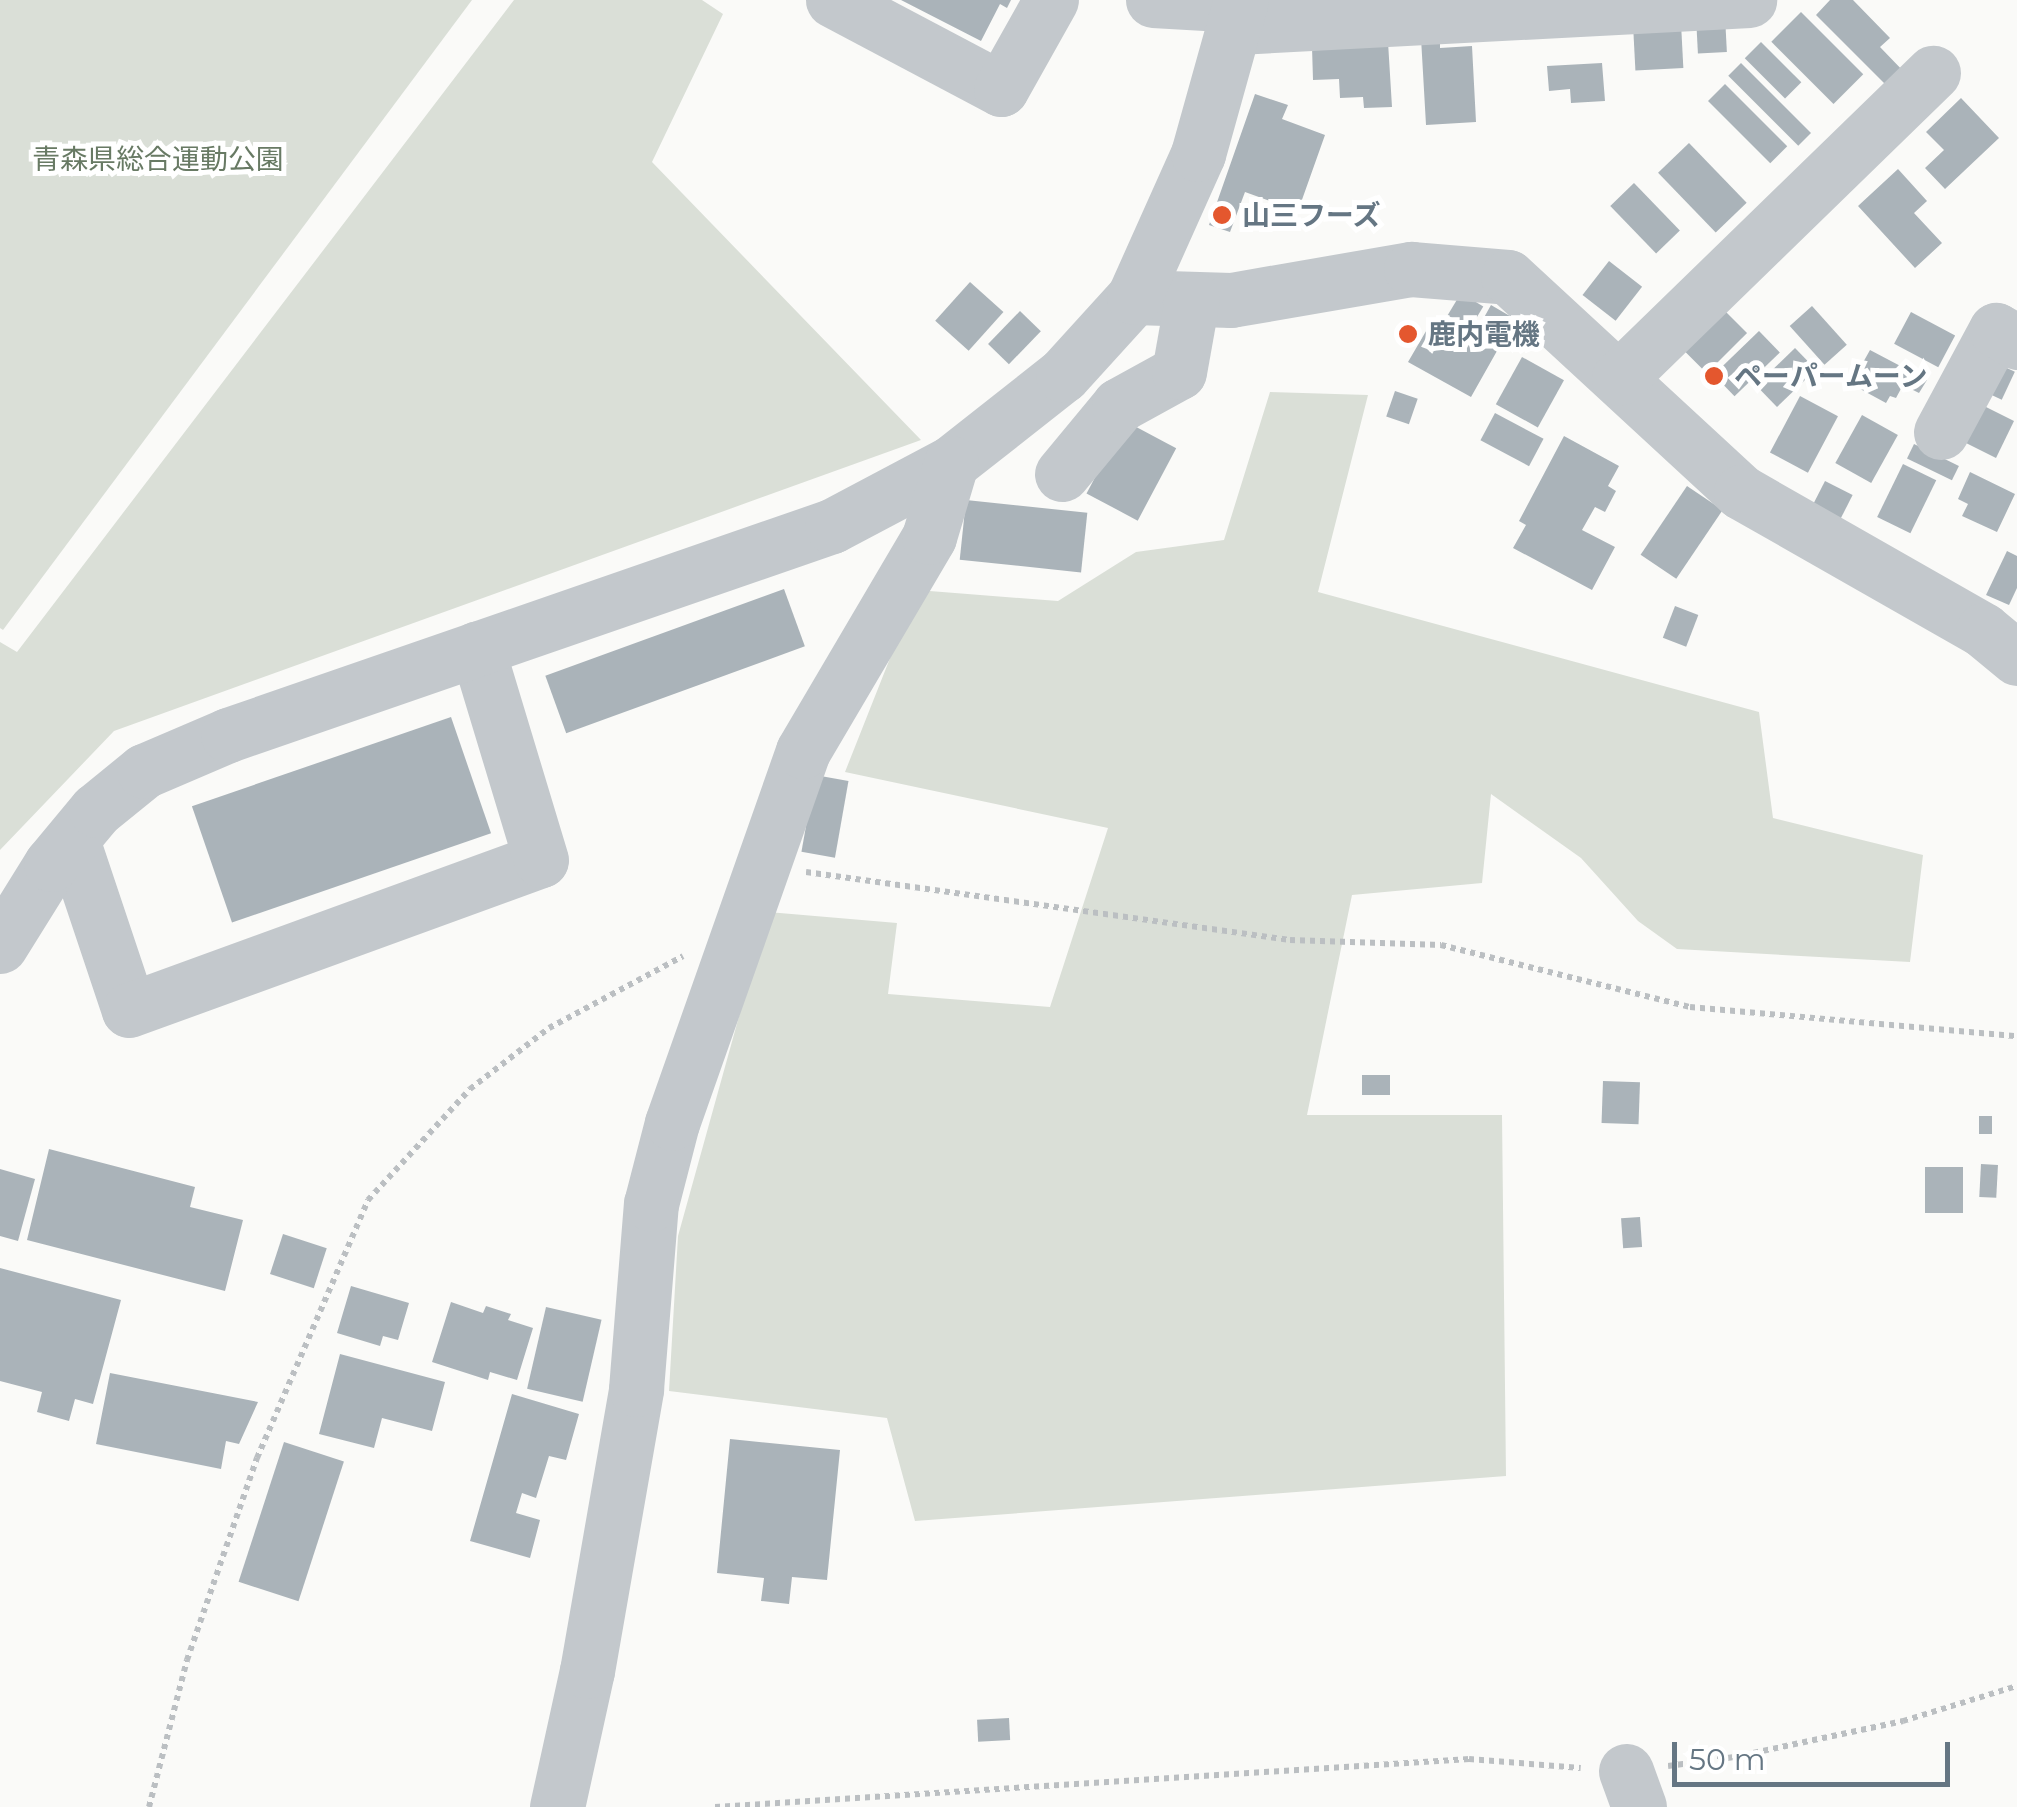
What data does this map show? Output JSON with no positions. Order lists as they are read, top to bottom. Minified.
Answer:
{"parks":["青森県総合運動公園"],"places":["山三フーズ","鹿内電機","ペーパームーン"],"scale_bar":"50 m"}
